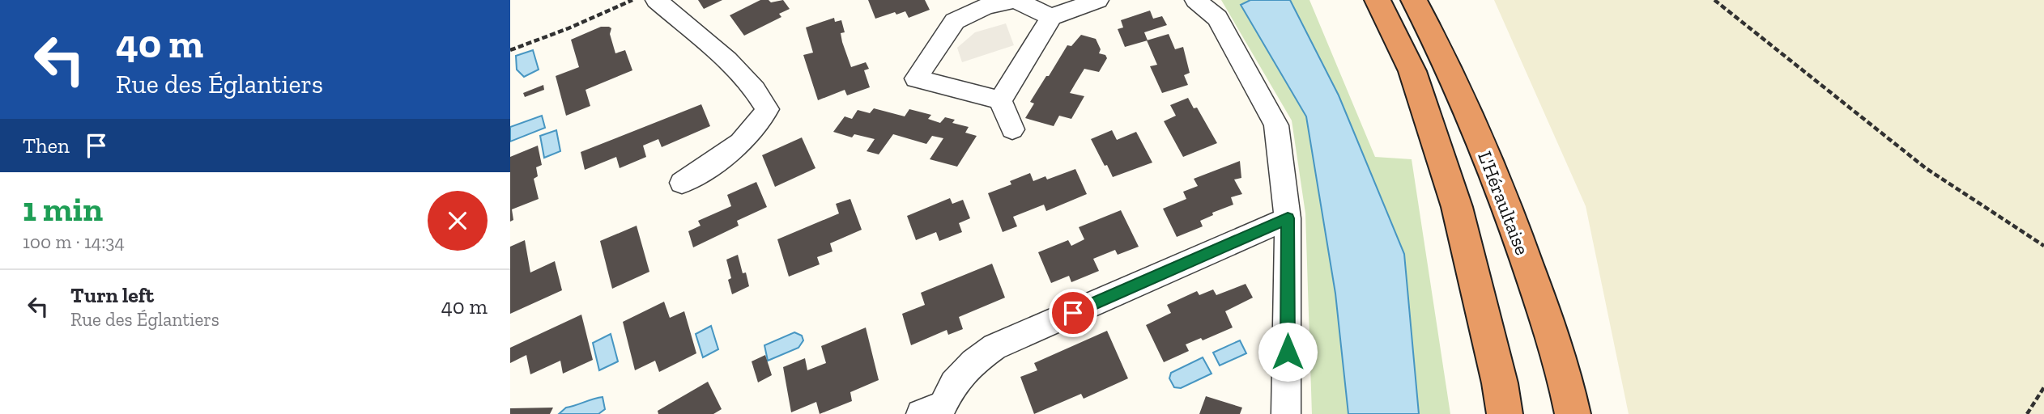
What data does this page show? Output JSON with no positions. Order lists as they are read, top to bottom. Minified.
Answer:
{"streets":{"highway":["L'Héraultaise"]},"page":{"turn":["40 m","Rue des Églantiers"],"then":"Then","heading":["1 min","100 m · 14:34"],"list":[{"name":"Turn left","note":"Rue des Églantiers","value":"40 m"}]}}
